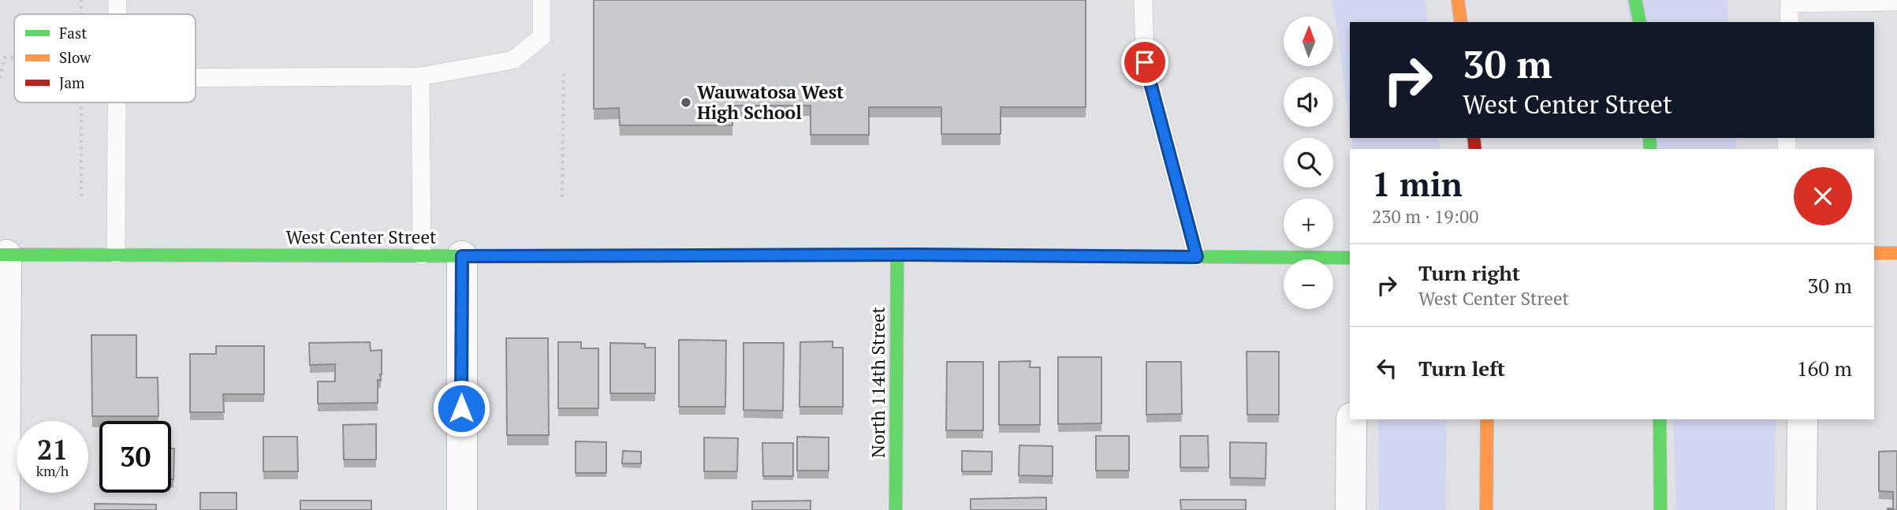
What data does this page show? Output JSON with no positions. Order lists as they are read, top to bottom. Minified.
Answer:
{"streets":{"main road":["West Center Street","North 114th Street"]},"crossings":[["West Center Street","North 114th Street"]],"places":["Wauwatosa West High School"],"legend":["Fast","Slow","Jam"],"north":"top","page":{"map_buttons":["+","−"],"turn":["30 m","West Center Street"],"heading":["1 min","230 m · 19:00"],"list":[{"name":"Turn right","note":"West Center Street","value":"30 m"},{"name":"Turn left","value":"160 m"}],"speed":"21 km/h","limit":"30"}}
